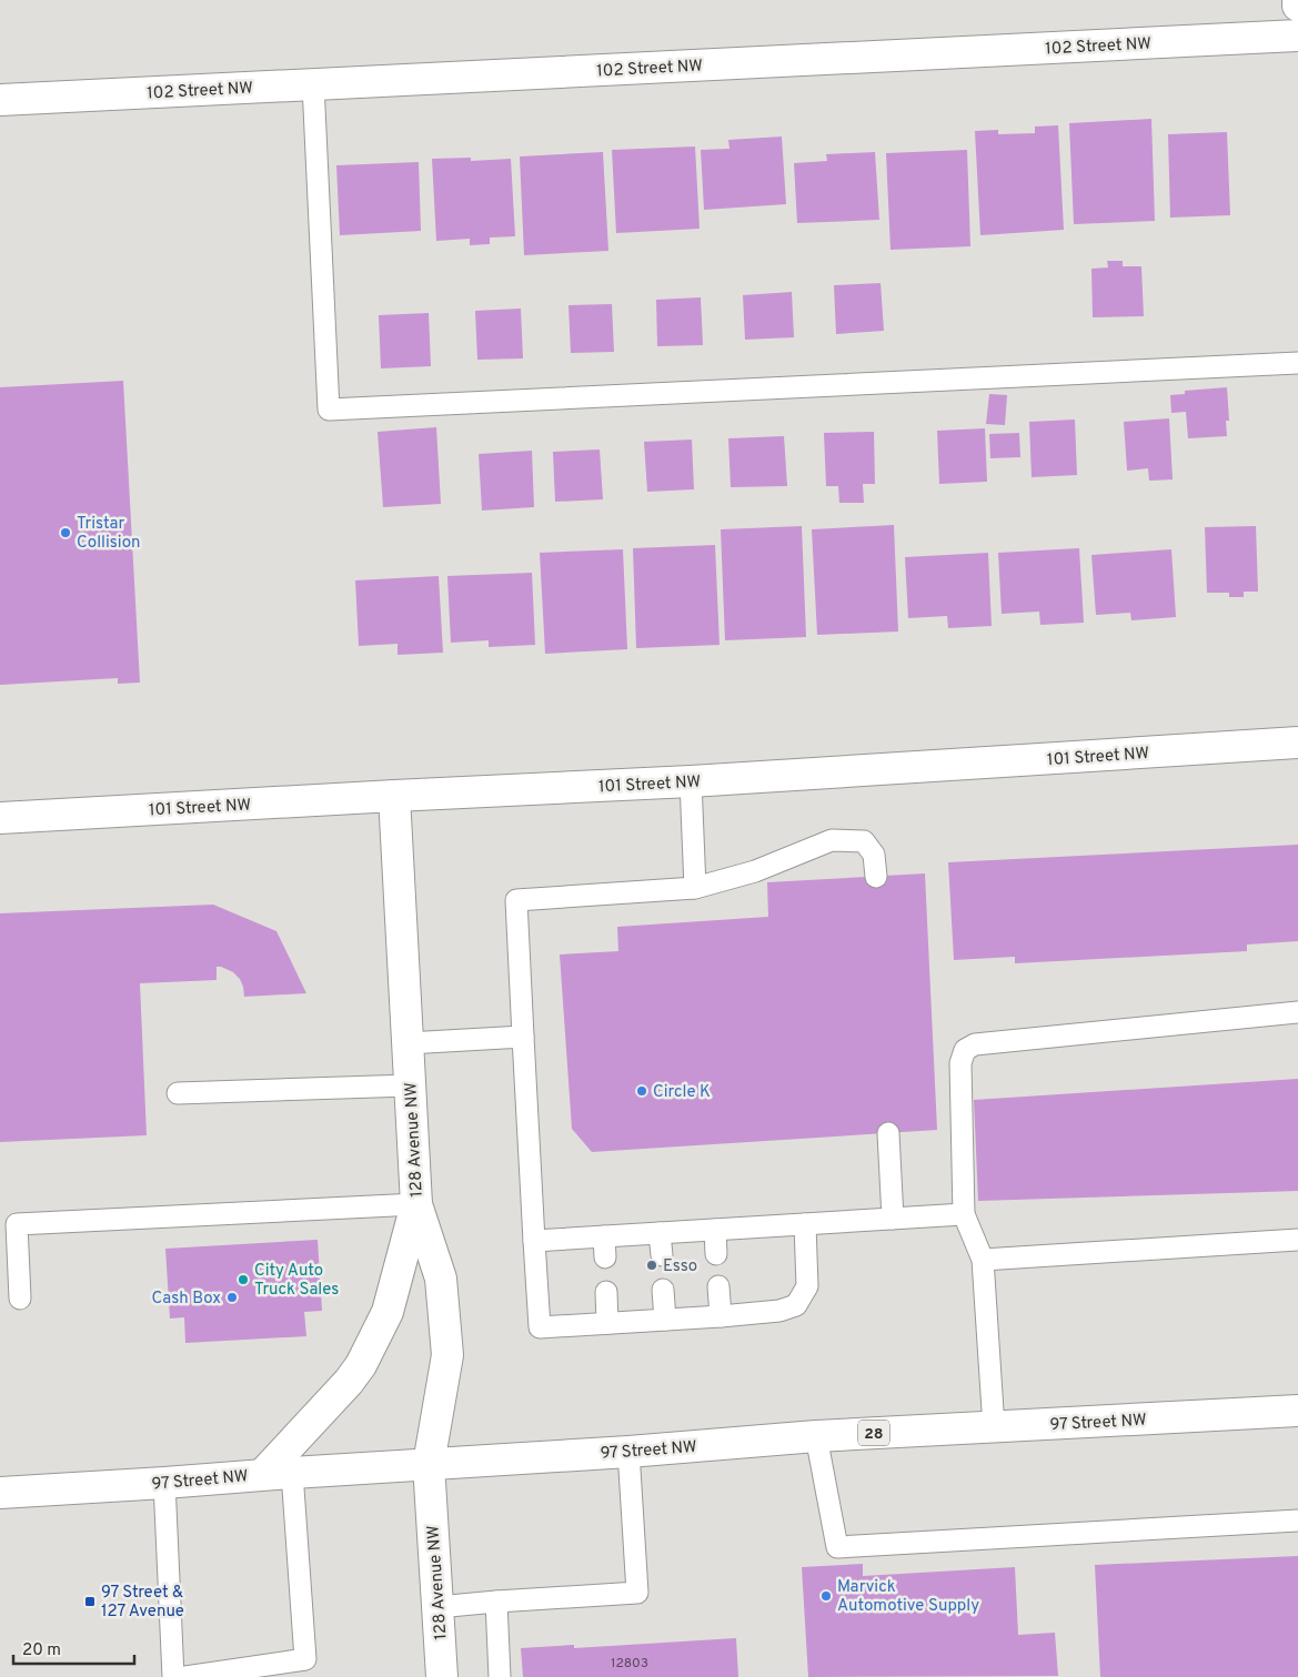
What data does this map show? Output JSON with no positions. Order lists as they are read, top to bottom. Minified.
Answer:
{"streets":{"street":["102 Street NW","101 Street NW","128 Avenue NW","97 Street NW","28"]},"crossings":[["101 Street NW","128 Avenue NW"],["128 Avenue NW","97 Street NW"]],"places":{"other":["Tristar Collision","Circle K","Esso","City Auto Truck Sales","Cash Box","Marvick Automotive Supply"],"transit":["97 Street & 127 Avenue"]},"house_numbers":["12803"],"scale_bar":"20 m"}
